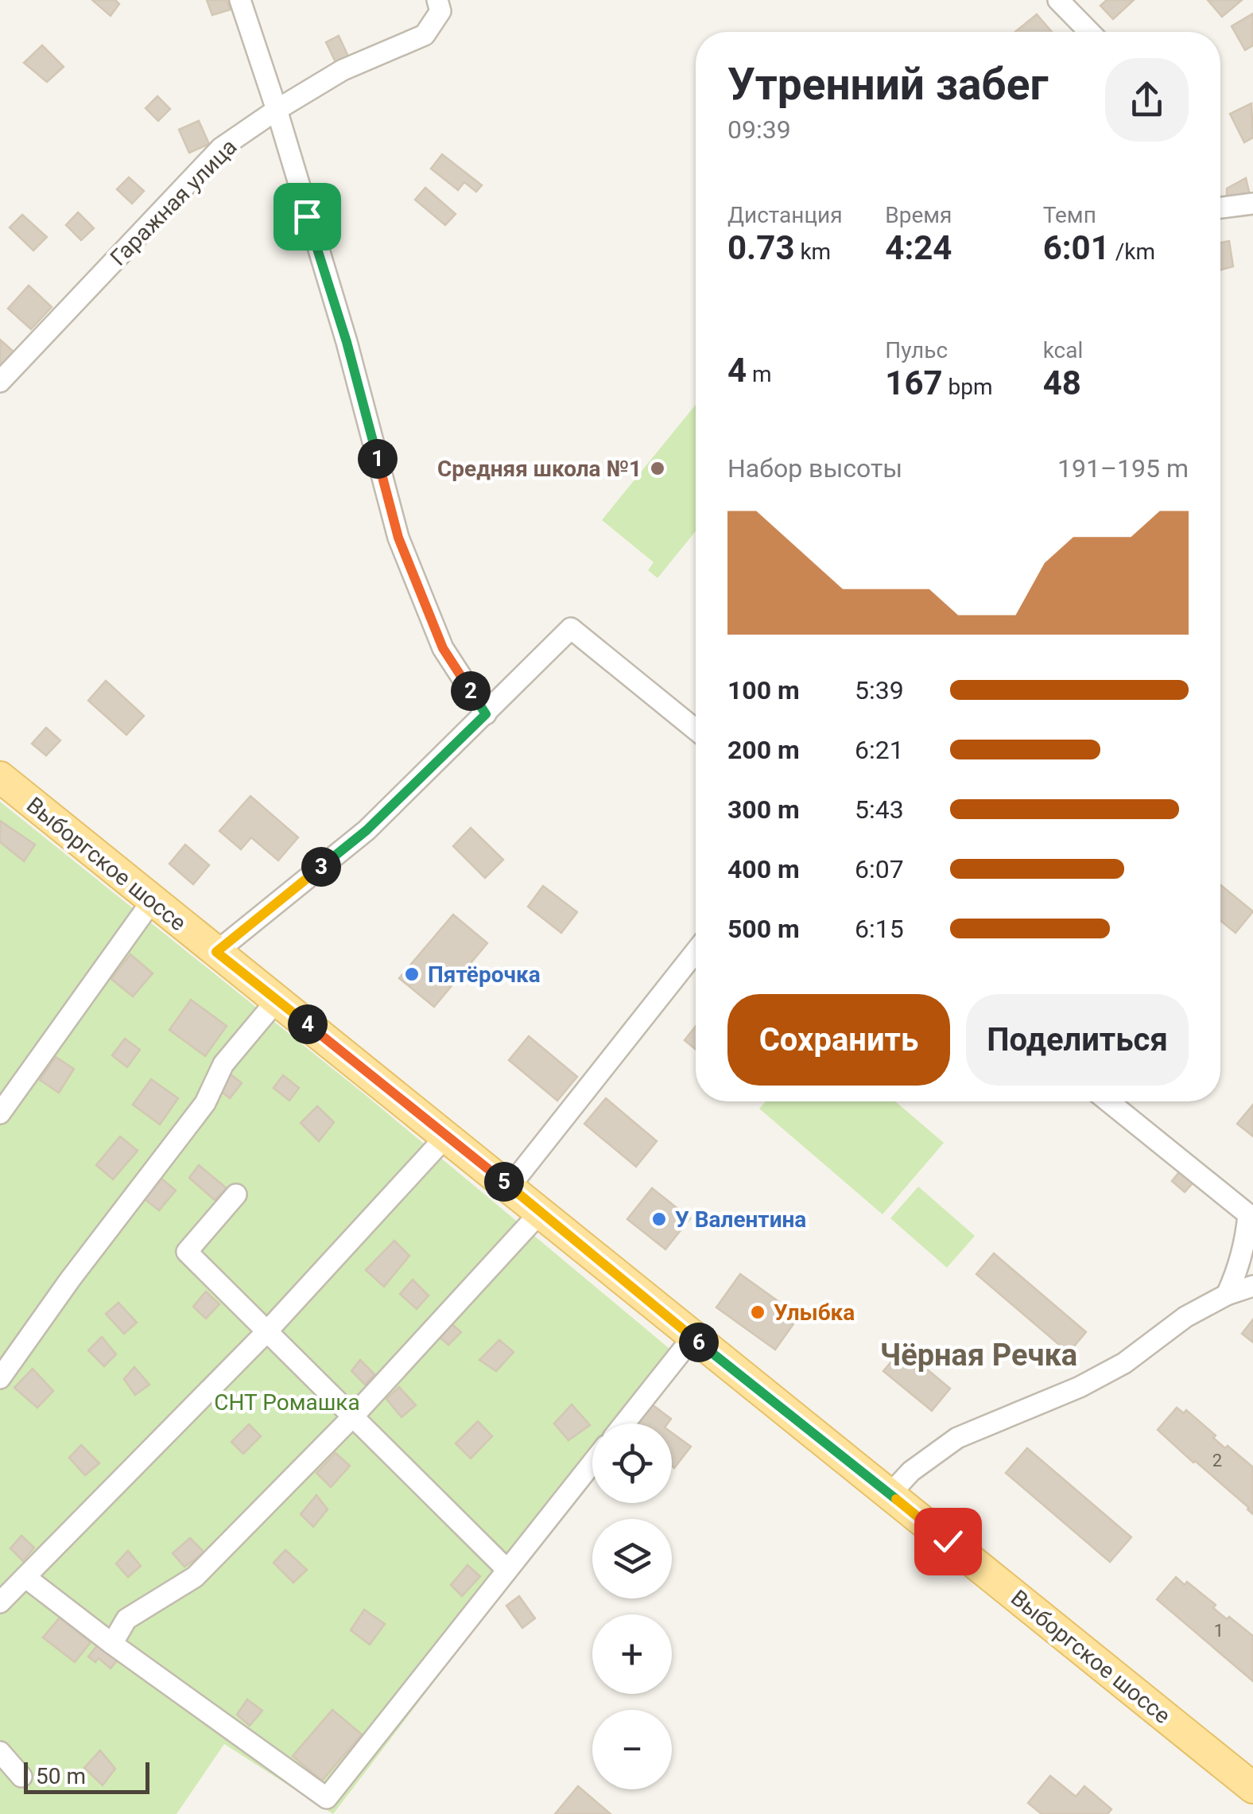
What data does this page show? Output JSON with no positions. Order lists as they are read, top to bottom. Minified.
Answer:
{"streets":{"main road":["Выборгское шоссе"],"street":["Гаражная улица"]},"districts":["Чёрная Речка"],"parks":["СНТ Ромашка"],"places":["Средняя школа №1","Пятёрочка","У Валентина","Улыбка"],"house_numbers":["2","1"],"scale_bar":"50 m","page":{"heading":["Утренний забег","09:39"],"stats":[["Дистанция","0.73 km"],["Время","4:24"],["Темп","6:01 /km"],["4 m"],["Пульс","167 bpm"],["kcal","48"]],"chart":["Набор высоты","191–195 m"],"pins":["1","2","3","4","5","6"],"list":[{"name":"100 m","note":"5:39"},{"name":"200 m","note":"6:21"},{"name":"300 m","note":"5:43"},{"name":"400 m","note":"6:07"},{"name":"500 m","note":"6:15"}],"buttons":["Сохранить","Поделиться"],"map_buttons":["+","−"],"scale":"50 m"}}
